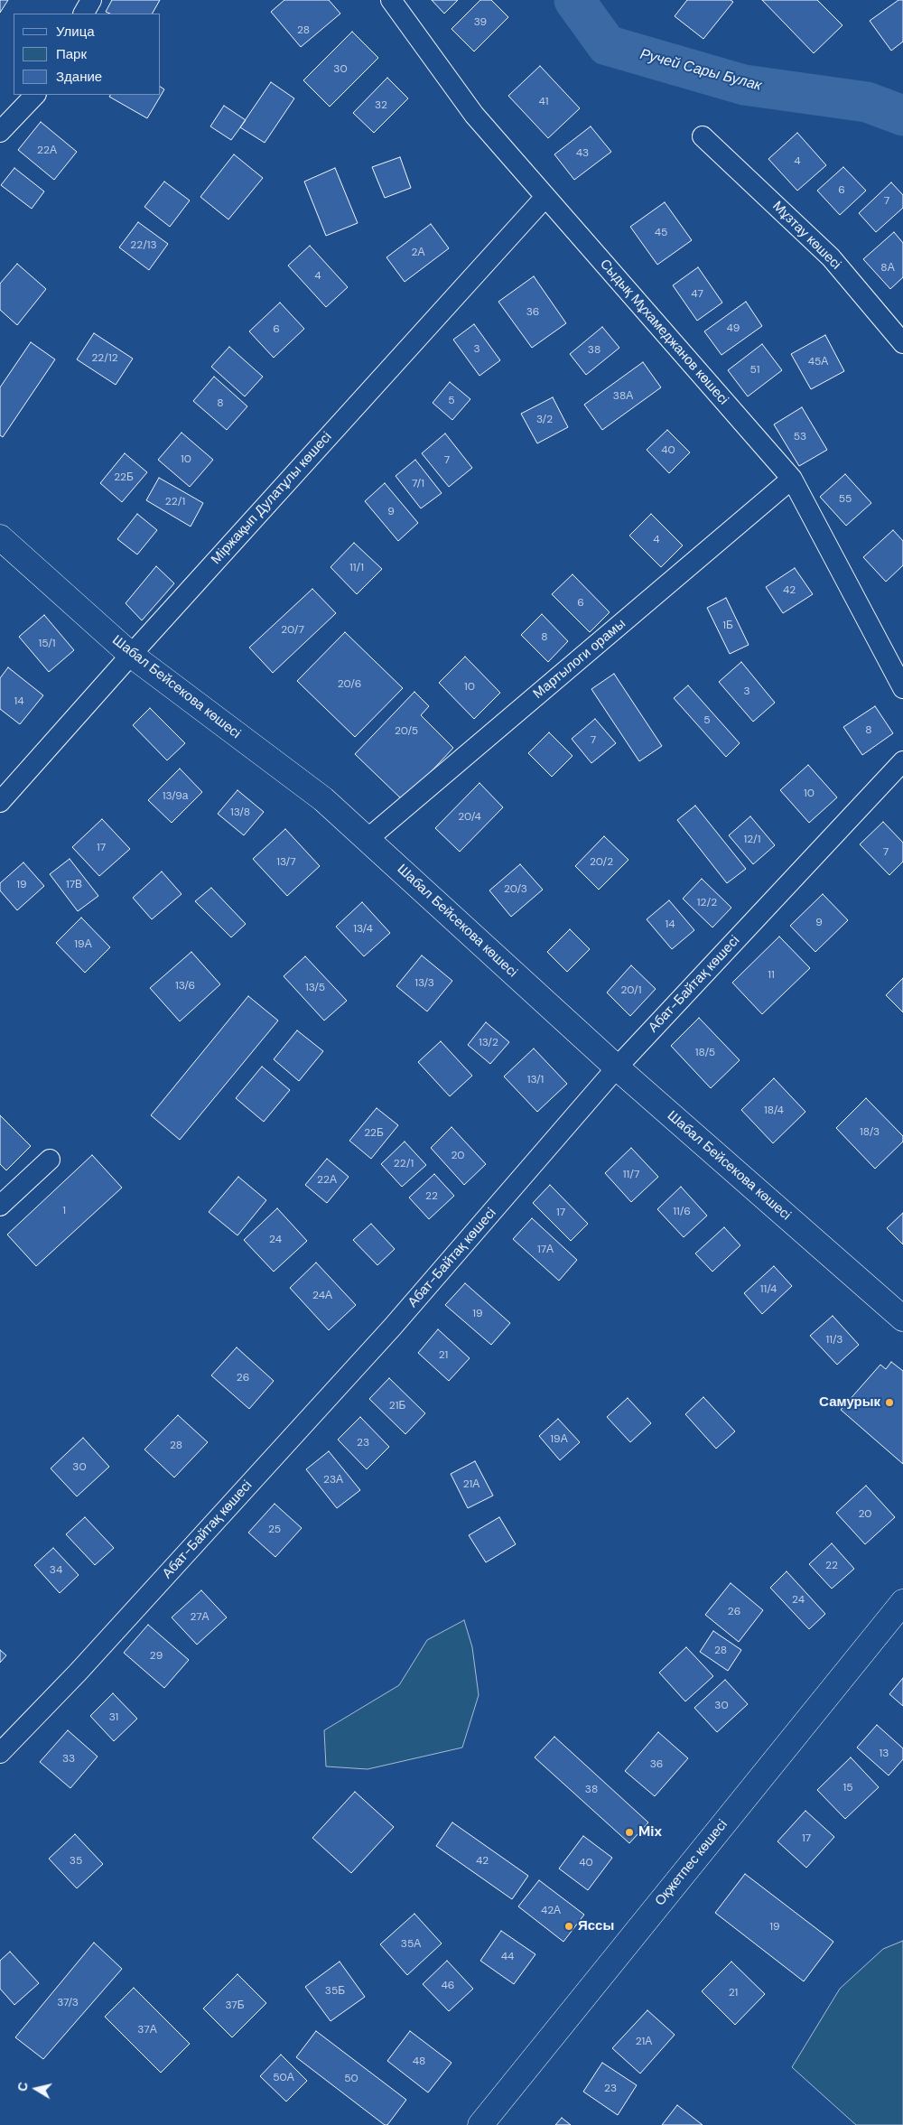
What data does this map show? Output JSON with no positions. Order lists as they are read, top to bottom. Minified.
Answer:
{"streets":{"main road":["Шабал Бейсекова көшесі","Оқжетпес көшесі"],"street":["Мұзтау көшесі","Сыдық Мұхамеджанов көшесі","Міржақып Дулатұлы көшесі","Мартылоги орамы","Абат-Байтақ көшесі"]},"crossings":[["Сыдық Мұхамеджанов көшесі","Міржақып Дулатұлы көшесі"],["Сыдық Мұхамеджанов көшесі","Мартылоги орамы"],["Міржақып Дулатұлы көшесі","Шабал Бейсекова көшесі"],["Мартылоги орамы","Шабал Бейсекова көшесі"],["Шабал Бейсекова көшесі","Абат-Байтақ көшесі"]],"water":["Ручей Сары Булак"],"places":["Самурык","Mix","Яссы"],"house_numbers":["39","28","30","41","32","22А","43","4","6","7","45","22/13","2А","8А","4","47","36","49","6","3","38","22/12","45А","51","38А","5","8","3/2","53","40","10","7","22Б","7/1","55","22/1","9","4","11/1","42","6","1Б","20/7","8","15/1","20/6","10","3","14","5","8","20/5","7","10","13/9а","13/8","20/4","12/1","17","7","13/7","20/2","19","17В","20/3","12/2","9","14","13/4","19А","11","13/3","13/6","13/5","20/1","13/2","18/5","13/1","18/4","18/3","22Б","20","22/1","11/7","22А","22","1","11/6","17","24","17А","11/4","24А","19","11/3","21","26","21Б","19А","23","28","30","23А","21А","20","25","22","34","24","26","27А","28","29","30","31","13","33","36","15","38","17","35","42","40","42А","19","35А","44","46","35Б","21","37/3","37Б","37А","21А","48","50А","50","23"],"legend":["Улица","Парк","Здание"],"north":"left"}
